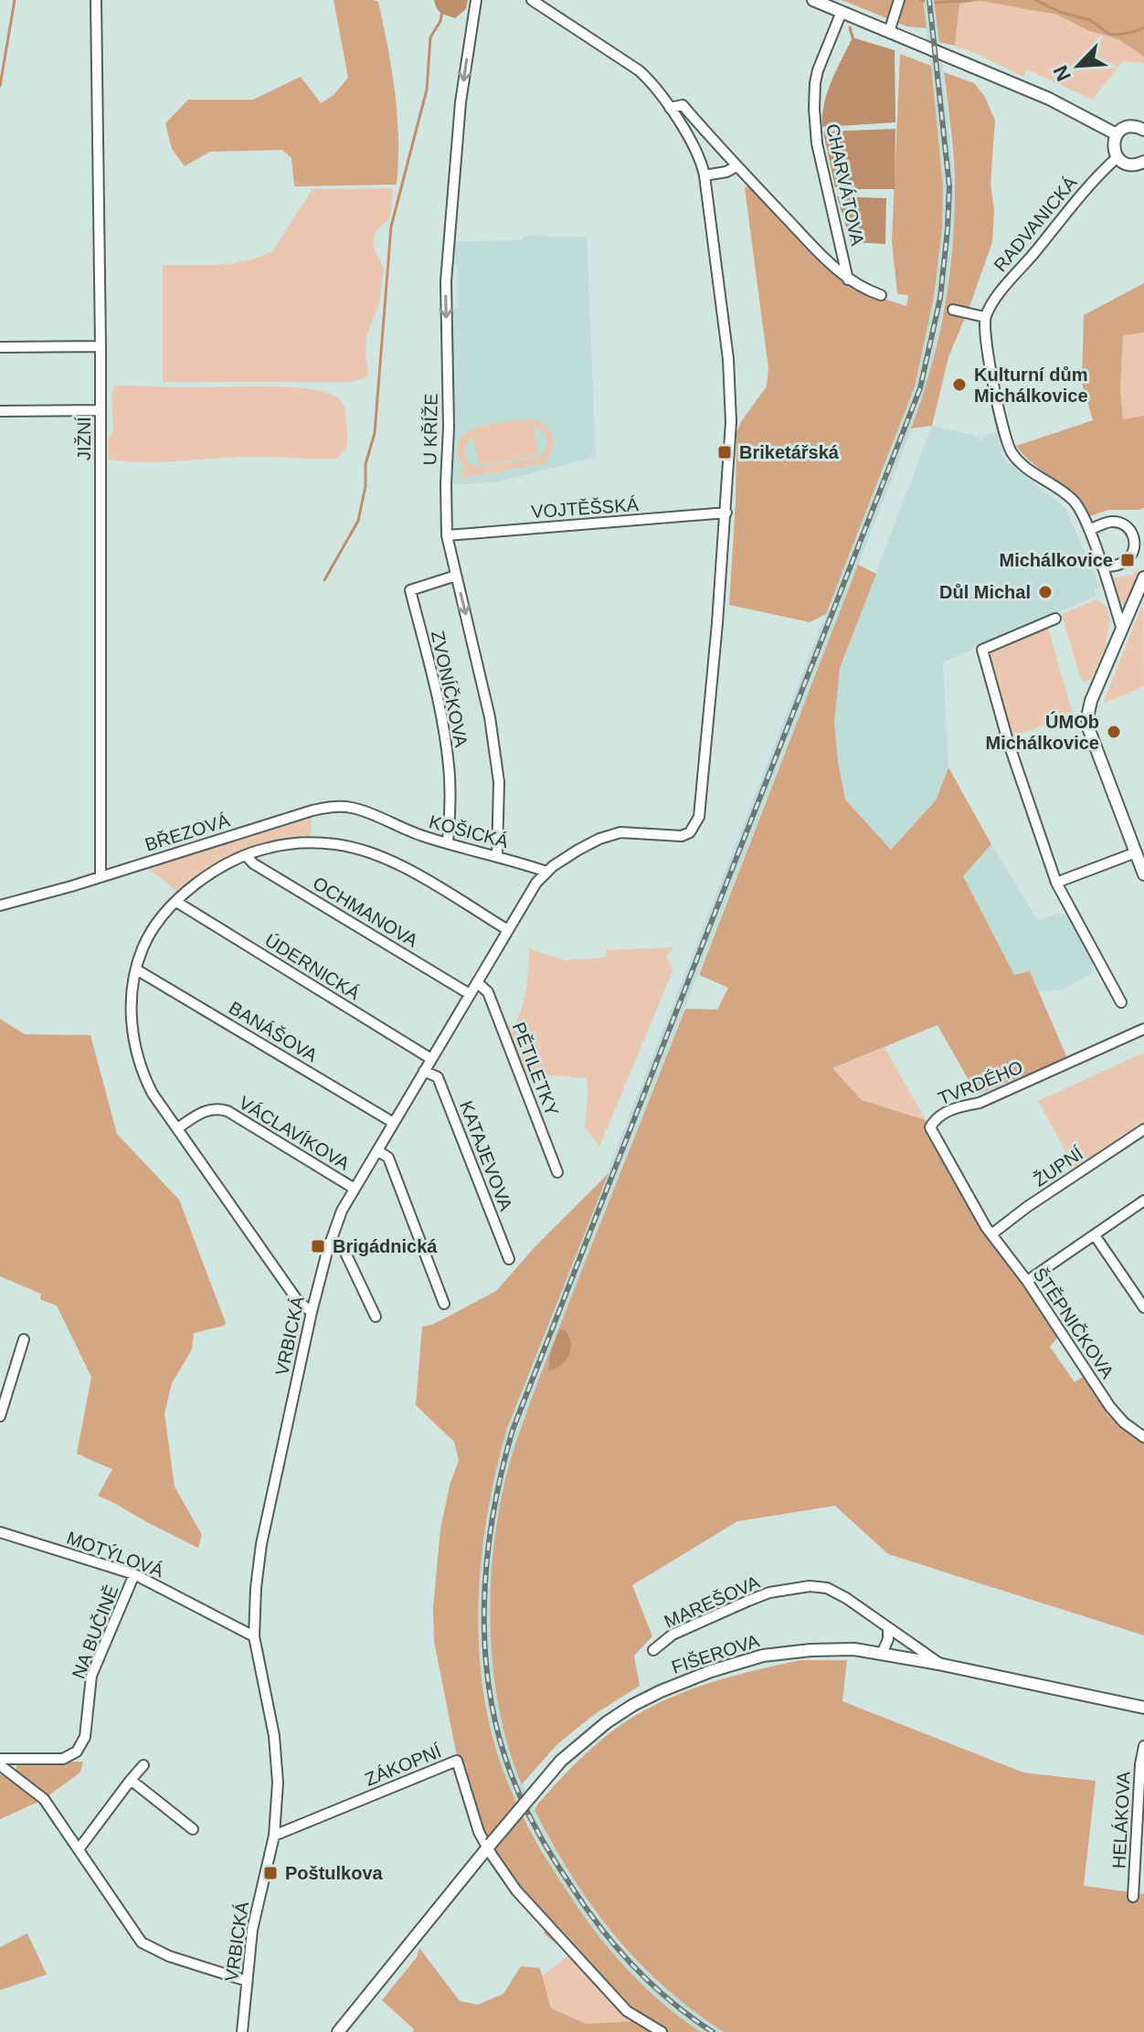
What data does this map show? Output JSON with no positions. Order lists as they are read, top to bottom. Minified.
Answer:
{"streets":{"street":["CHARVÁTOVA","RADVANICKÁ","U KŘÍŽE","JIŽNÍ","VOJTĚŠSKÁ","ZVONÍČKOVA","KOŠICKÁ","BŘEZOVÁ","OCHMANOVA","ÚDERNICKÁ","BANÁŠOVA","PĚTILETKY","TVRDÉHO","VÁCLAVÍKOVA","KATAJEVOVA","ŽUPNÍ","ŠTĚPNIČKOVA","VRBICKÁ","MOTÝLOVÁ","MAREŠOVA","NA BUČINĚ","FIŠEROVA","ZÁKOPNÍ","HELÁKOVA"]},"crossings":[["U KŘÍŽE","VOJTĚŠSKÁ"],["U KŘÍŽE","ZVONÍČKOVA"],["U KŘÍŽE","KOŠICKÁ"],["JIŽNÍ","BŘEZOVÁ"],["VOJTĚŠSKÁ","VRBICKÁ"],["ZVONÍČKOVA","KOŠICKÁ"],["KOŠICKÁ","BŘEZOVÁ"],["KOŠICKÁ","VRBICKÁ"],["OCHMANOVA","VRBICKÁ"],["ÚDERNICKÁ","VRBICKÁ"],["BANÁŠOVA","VRBICKÁ"],["PĚTILETKY","VRBICKÁ"],["TVRDÉHO","ŠTĚPNIČKOVA"],["VÁCLAVÍKOVA","VRBICKÁ"],["KATAJEVOVA","VRBICKÁ"],["ŽUPNÍ","ŠTĚPNIČKOVA"],["VRBICKÁ","MOTÝLOVÁ"],["VRBICKÁ","ZÁKOPNÍ"],["MOTÝLOVÁ","NA BUČINĚ"],["MAREŠOVA","FIŠEROVA"],["FIŠEROVA","ZÁKOPNÍ"]],"one_way":["U KŘÍŽE"],"places":{"other":["Kulturní dům Michálkovice","Důl Michal","ÚMOb Michálkovice"],"transit":["Briketářská","Michálkovice","Brigádnická","Poštulkova"]},"north":"bottom left"}
